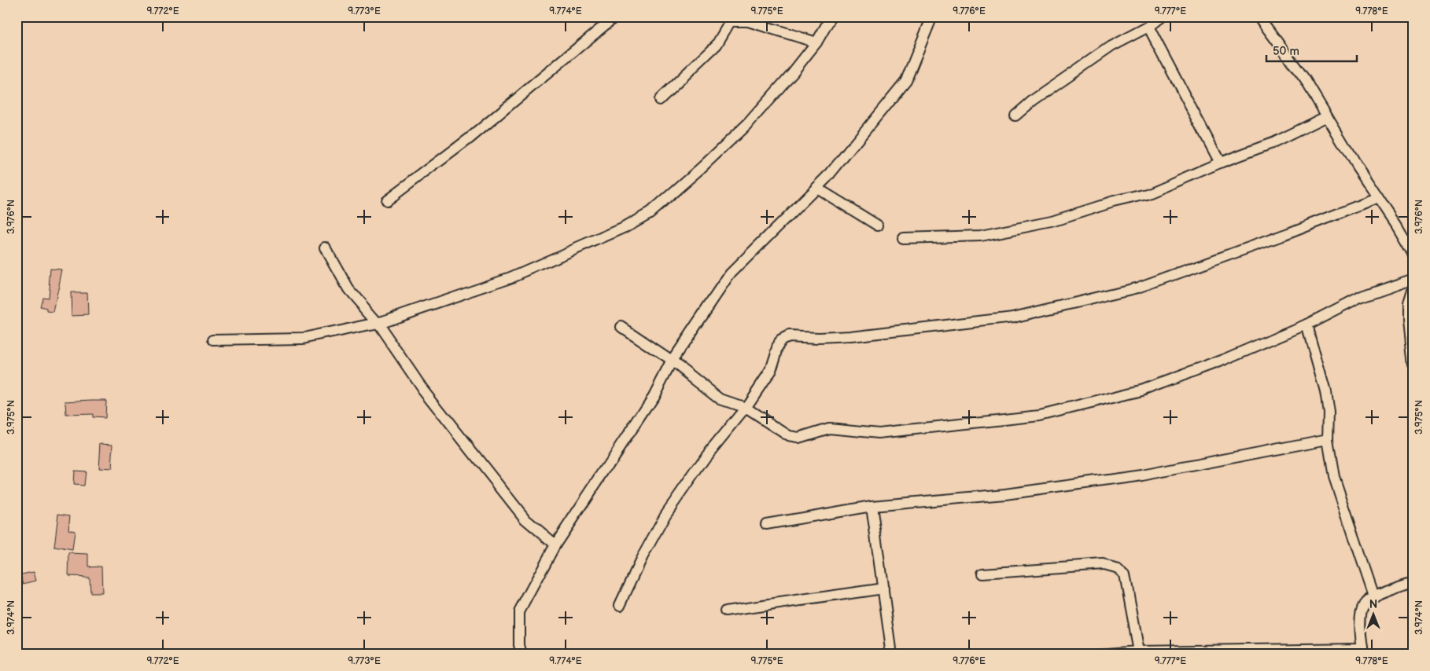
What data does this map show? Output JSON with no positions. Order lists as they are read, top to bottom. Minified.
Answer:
{"scale_bar":"50 m","north":"top","coordinates":["9.772°E","9.773°E","9.774°E","9.775°E","9.776°E","9.777°E","9.778°E","3.976°N","3.975°N","3.974°N"]}
